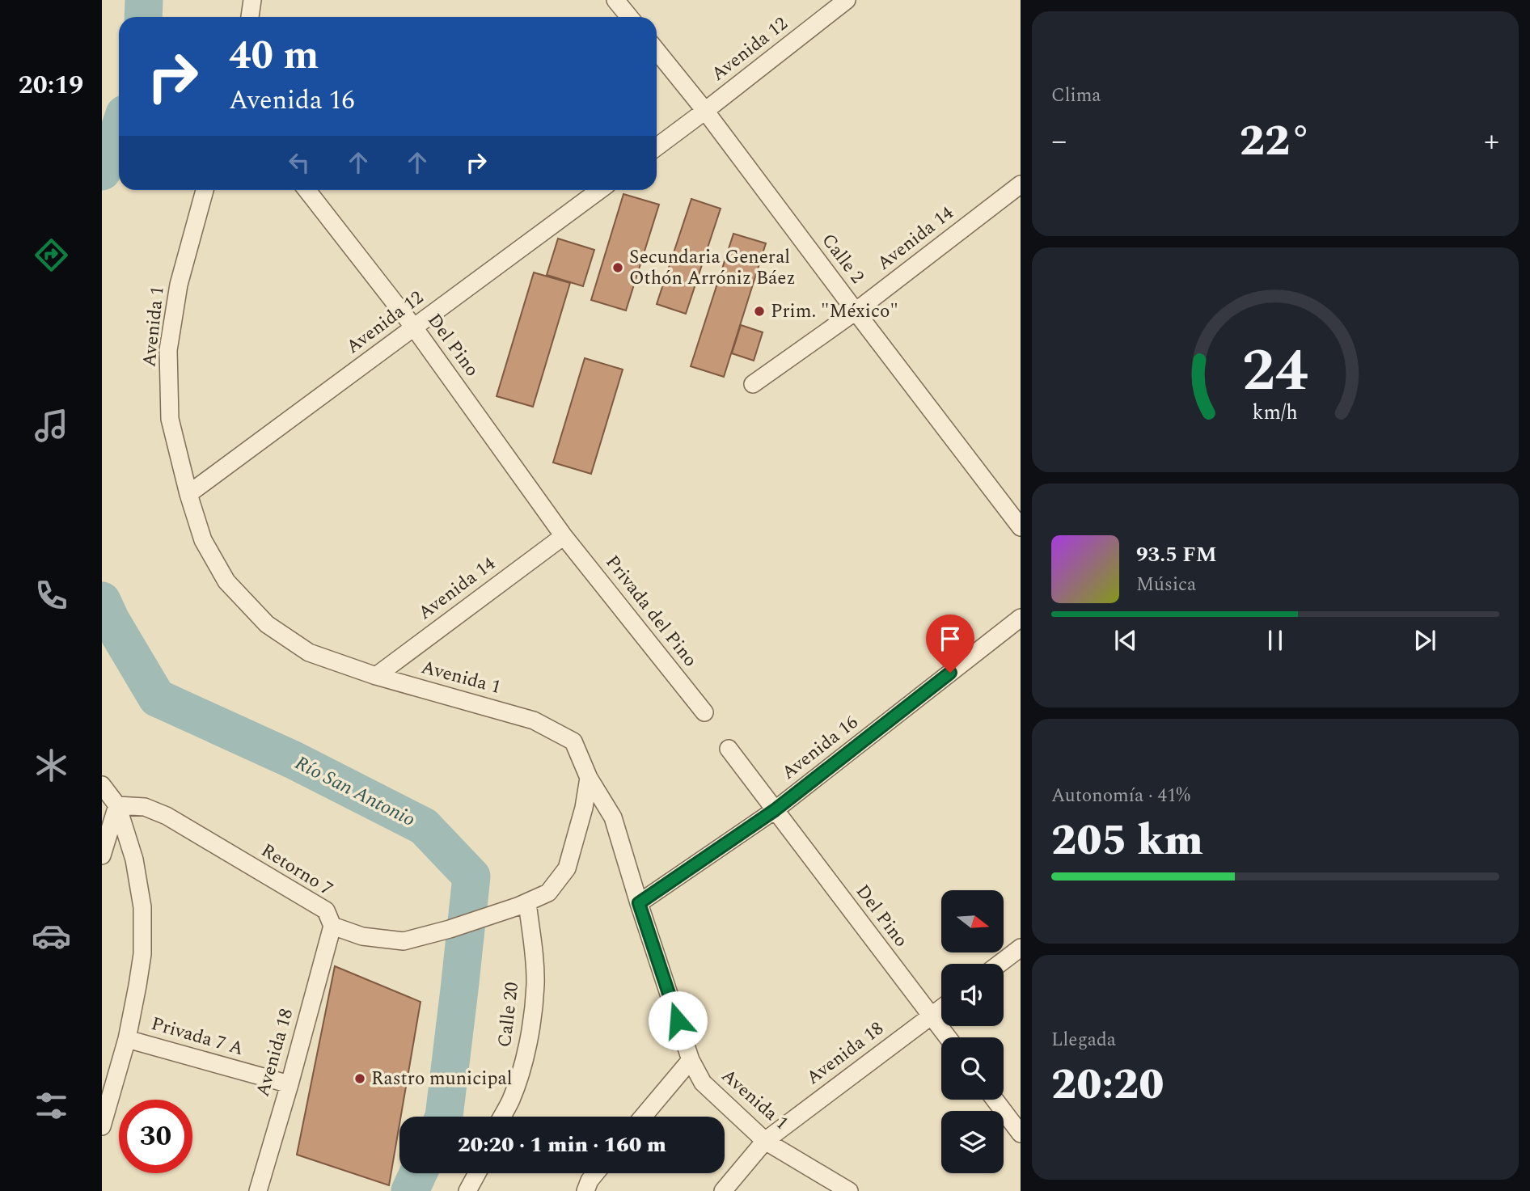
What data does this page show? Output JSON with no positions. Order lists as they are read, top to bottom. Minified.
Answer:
{"streets":{"street":["Avenida 12","Avenida 14","Calle 2","Avenida 1","Del Pino","Privada del Pino","Avenida 16","Retorno 7","Calle 20","Privada 7 A","Avenida 18"]},"crossings":[["Avenida 12","Calle 2"],["Avenida 12","Avenida 1"],["Avenida 12","Del Pino"],["Avenida 14","Calle 2"],["Avenida 14","Avenida 1"],["Avenida 14","Del Pino"],["Avenida 14","Privada del Pino"],["Avenida 1","Avenida 16"],["Avenida 1","Retorno 7"],["Avenida 1","Avenida 18"],["Del Pino","Privada del Pino"],["Del Pino","Avenida 16"],["Del Pino","Avenida 18"],["Retorno 7","Calle 20"],["Retorno 7","Avenida 18"],["Privada 7 A","Avenida 18"]],"water":["Río San Antonio"],"places":["Secundaria General Othón Arróniz Báez","Prim. \"México\"","Rastro municipal"],"north":"right","page":{"tabs":"20:19","tile":["Clima",["Autonomía · 41%","205 km"],["Llegada","20:20"]],"turn":["40 m","Avenida 16"],"heat":["−","22°","+"],"song":["93.5 FM","Música"],"limit":"30","trip":"20:20 · 1 min · 160 m","gauge":["24","km/h"]}}
